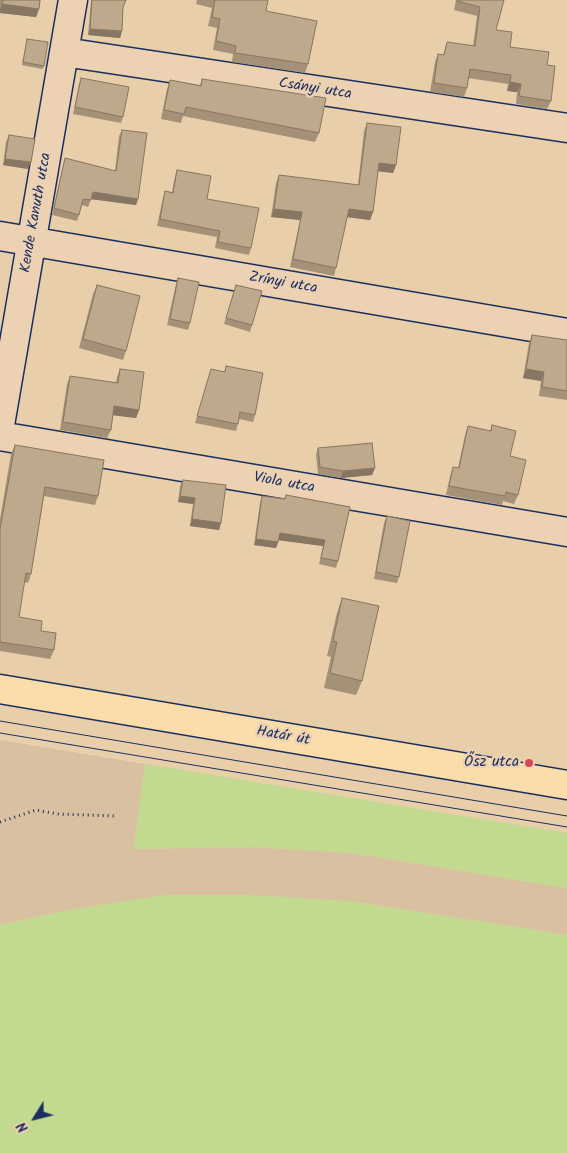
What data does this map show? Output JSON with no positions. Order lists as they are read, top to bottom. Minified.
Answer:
{"streets":{"main road":["Határ út"],"street":["Csányi utca","Kende Kanuth utca","Zrínyi utca","Viola utca"]},"crossings":[["Csányi utca","Kende Kanuth utca"],["Kende Kanuth utca","Zrínyi utca"]],"places":["Ősz utca"],"north":"bottom left"}
